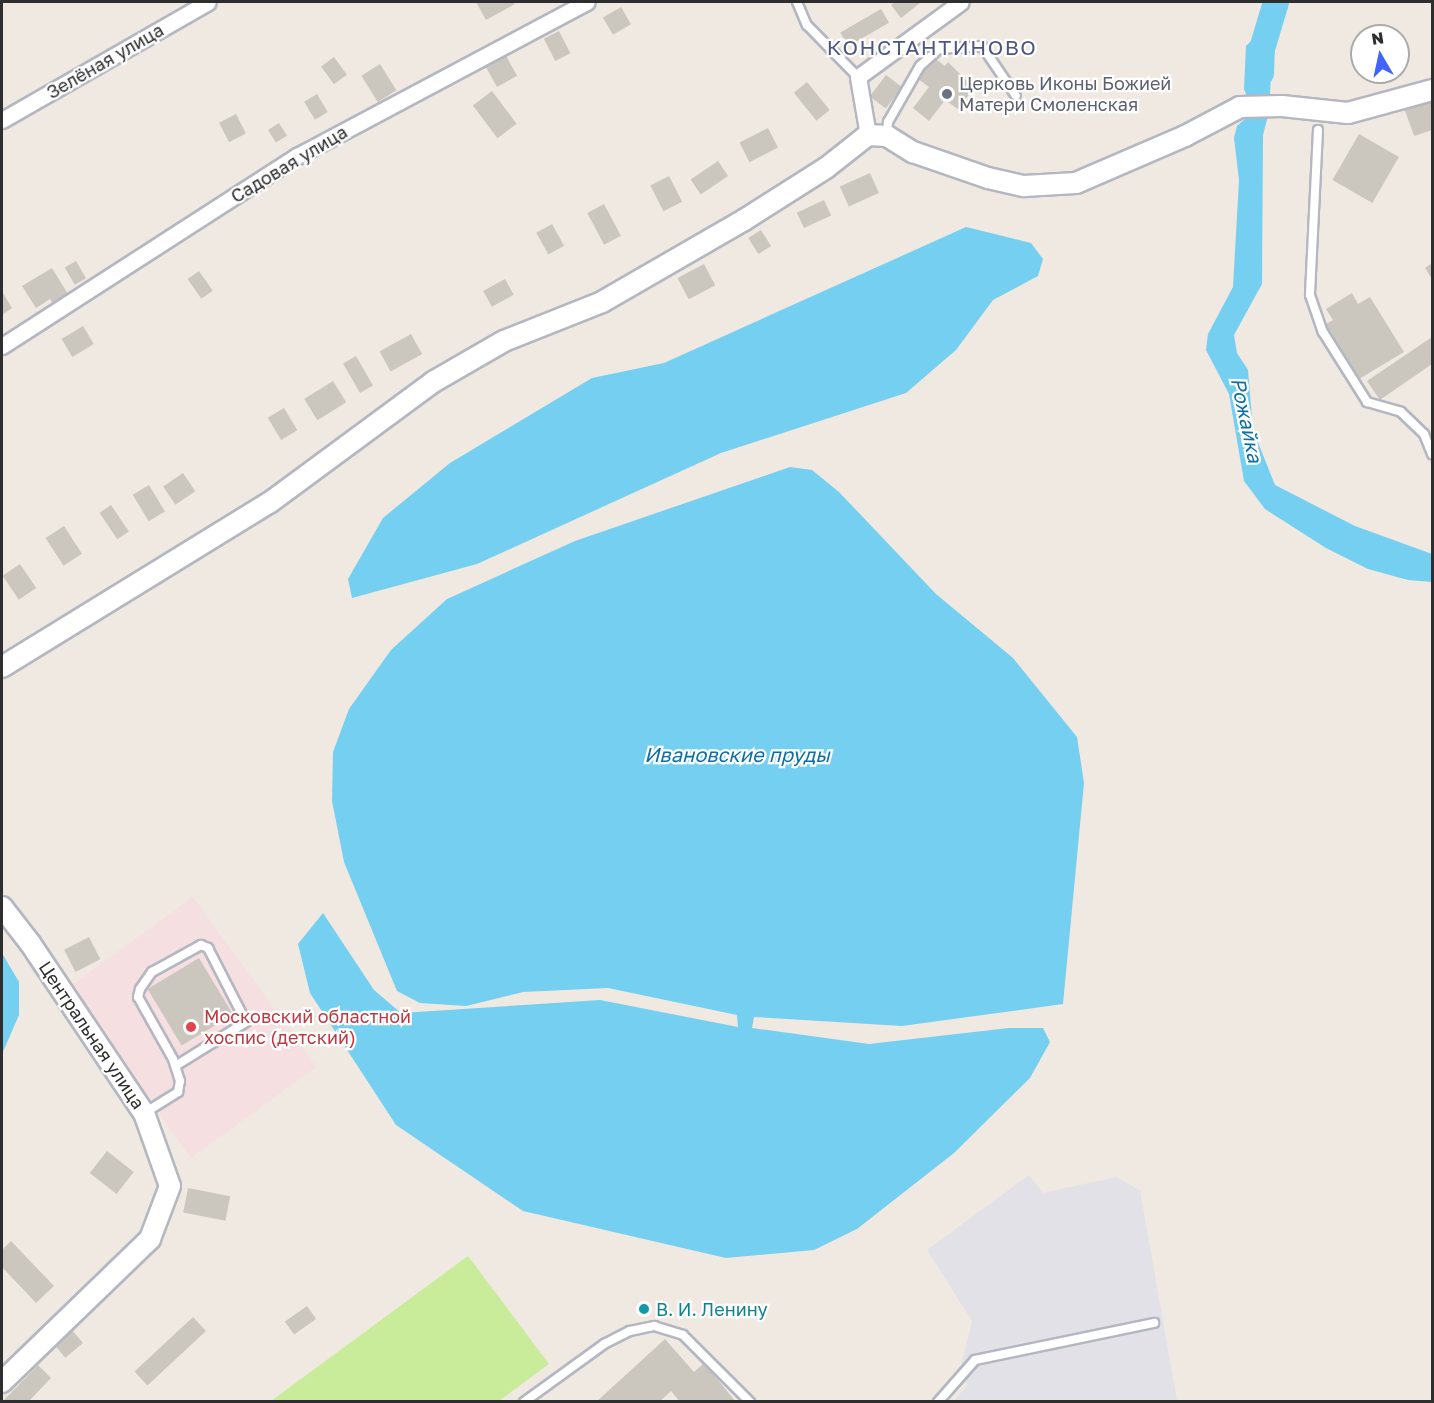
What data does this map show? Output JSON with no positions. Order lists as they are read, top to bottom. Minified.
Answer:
{"streets":{"street":["Зелёная улица","Садовая улица","Центральная улица"]},"districts":["КОНСТАНТИНОВО"],"water":["Рожайка","Ивановские пруды"],"places":["Церковь Иконы Божией Матери Смоленская","Московский областной хоспис (детский)","В. И. Ленину"],"north":"top"}
